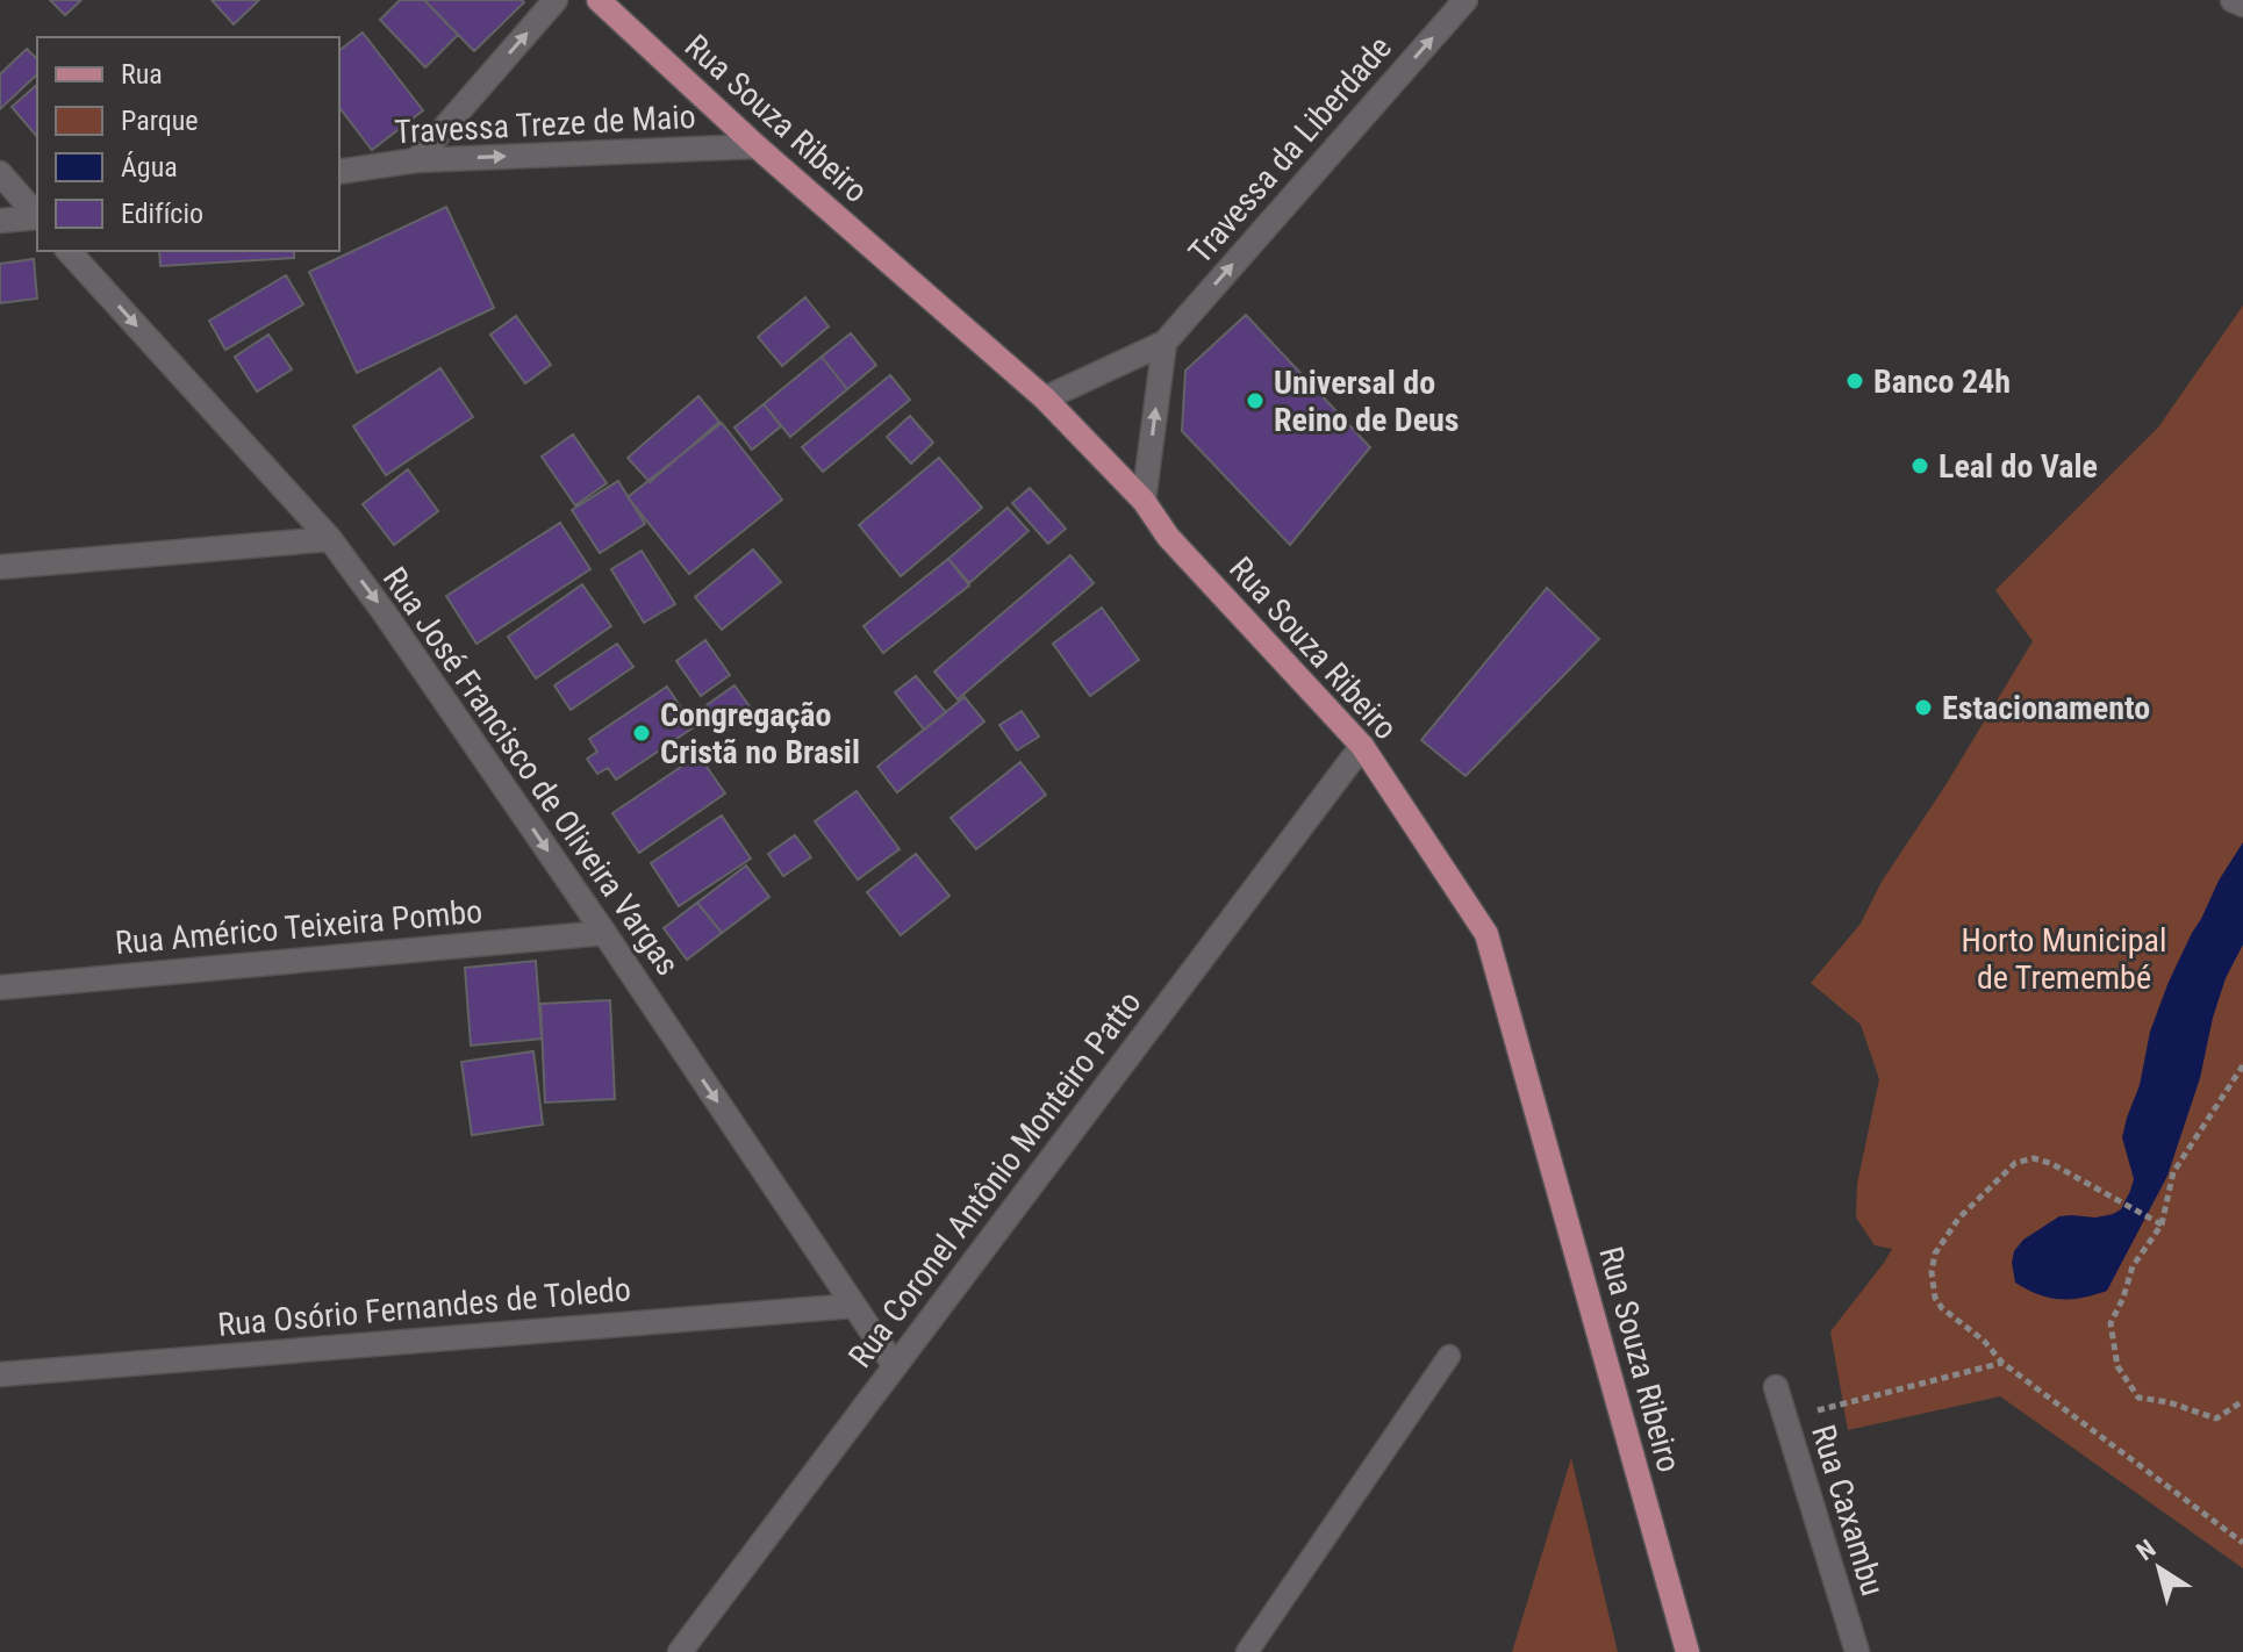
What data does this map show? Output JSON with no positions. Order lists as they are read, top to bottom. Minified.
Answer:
{"streets":{"main road":["Rua Souza Ribeiro"],"street":["Travessa Treze de Maio","Travessa da Liberdade","Rua José Francisco de Oliveira Vargas","Rua Américo Teixeira Pombo","Rua Coronel Antônio Monteiro Patto","Rua Osório Fernandes de Toledo","Rua Caxambu"]},"crossings":[["Rua Souza Ribeiro","Travessa Treze de Maio"],["Rua Souza Ribeiro","Rua Coronel Antônio Monteiro Patto"],["Rua José Francisco de Oliveira Vargas","Rua Américo Teixeira Pombo"],["Rua José Francisco de Oliveira Vargas","Rua Coronel Antônio Monteiro Patto"],["Rua José Francisco de Oliveira Vargas","Rua Osório Fernandes de Toledo"]],"one_way":["Travessa Treze de Maio","Travessa da Liberdade","Rua José Francisco de Oliveira Vargas"],"parks":["Horto Municipal de Tremembé"],"places":["Banco 24h","Universal do Reino de Deus","Leal do Vale","Estacionamento","Congregação Cristã no Brasil"],"legend":["Rua","Parque","Água","Edifício"],"north":"top left"}
